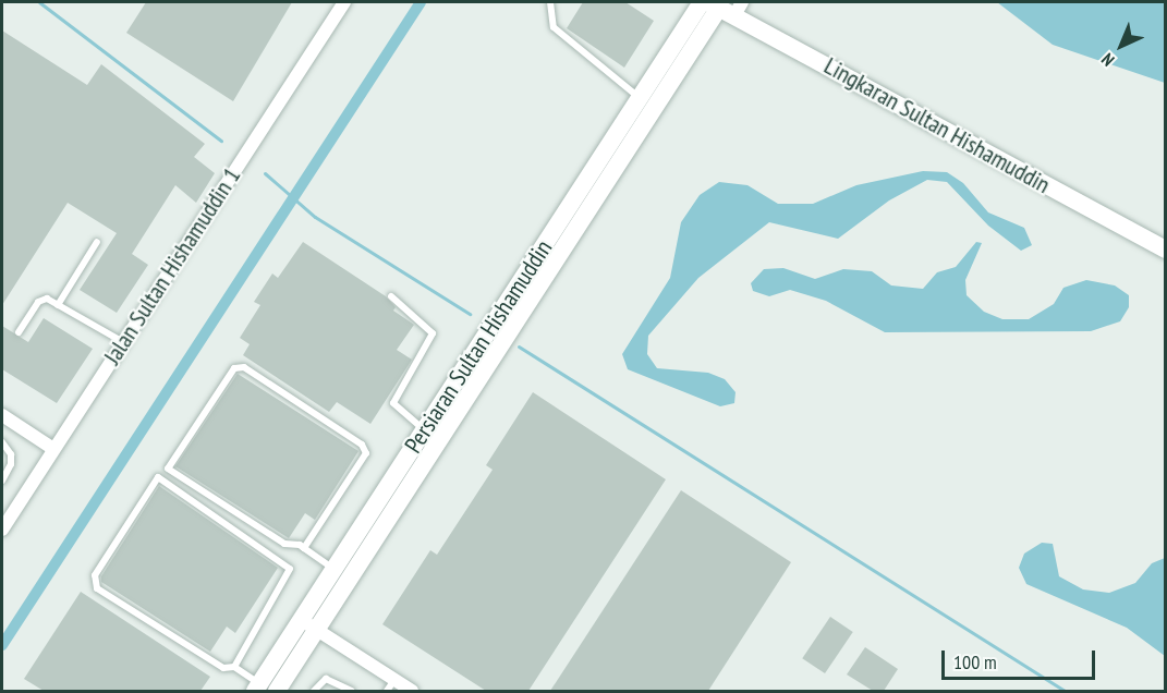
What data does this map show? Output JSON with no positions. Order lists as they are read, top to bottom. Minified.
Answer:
{"streets":{"street":["Lingkaran Sultan Hishamuddin","Jalan Sultan Hishamuddin 1","Persiaran Sultan Hishamuddin"]},"crossings":[["Lingkaran Sultan Hishamuddin","Persiaran Sultan Hishamuddin"]],"scale_bar":"100 m","north":"bottom left"}
